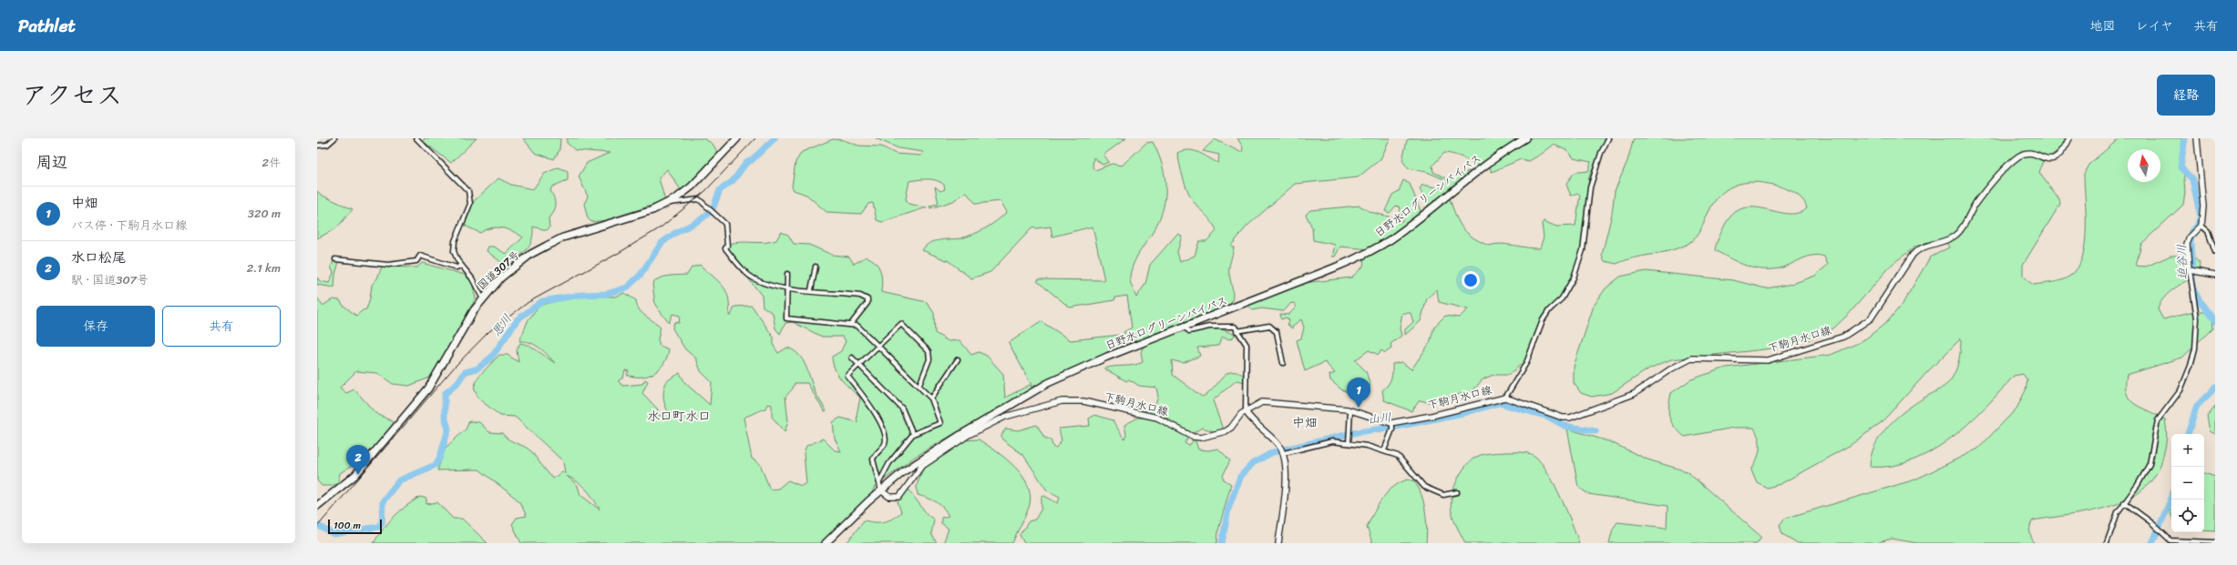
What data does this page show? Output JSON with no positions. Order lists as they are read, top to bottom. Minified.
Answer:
{"streets":{"highway":["日野水口グリーンバイパス","国道307号"],"main road":["下駒月水口線"]},"districts":["水口町水口","中畑"],"water":["迫谷川","思川","山川"],"scale_bar":"100 m","north":"top","page":{"header":"Pathlet","nav":["地図","レイヤ","共有"],"title":"アクセス","buttons":["経路",["保存","共有"]],"heading":["周辺","2件"],"list":[{"mark":"1","name":"中畑","note":"バス停 · 下駒月水口線","value":"320 m"},{"mark":"2","name":"水口松尾","note":"駅 · 国道307号","value":"2.1 km"}],"pins":["1","2"],"map_buttons":["+","−"],"scale":"100 m"}}
